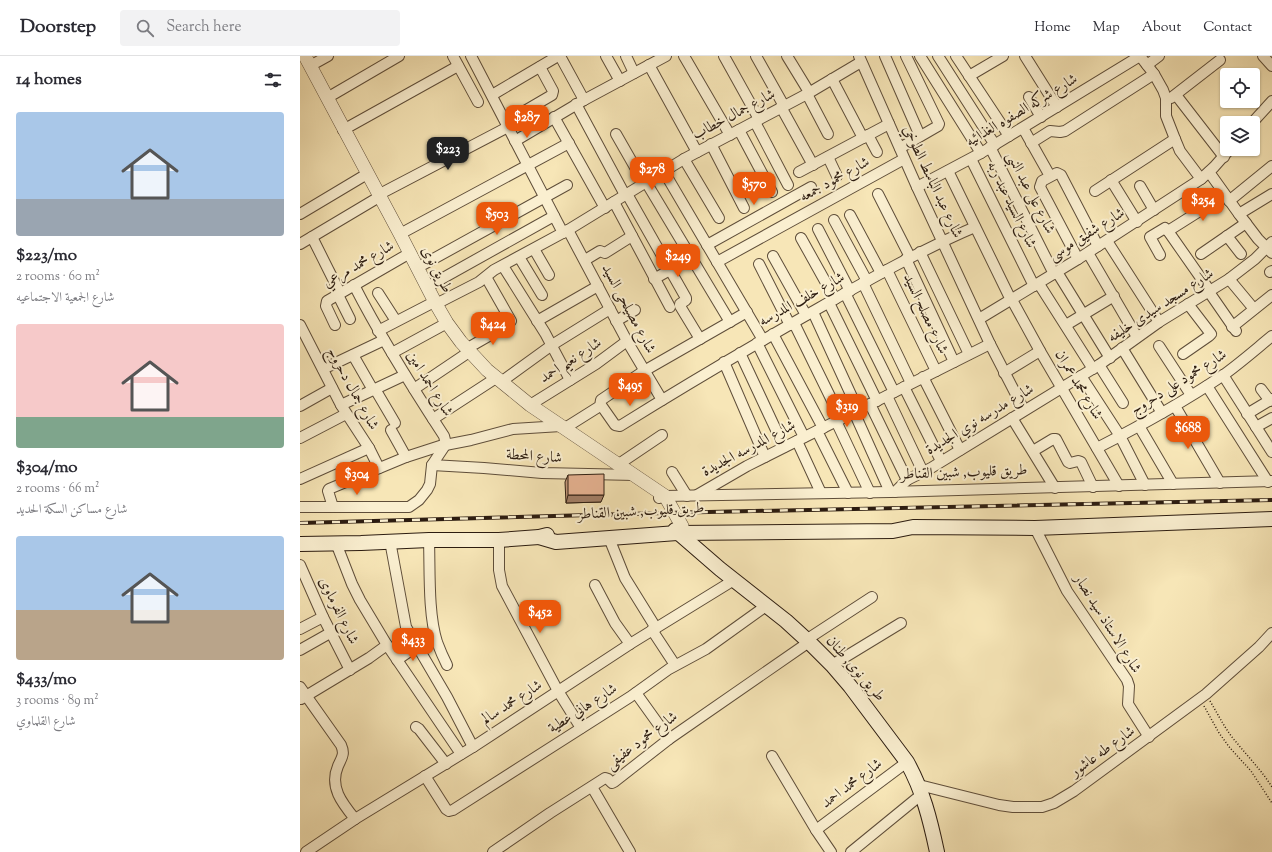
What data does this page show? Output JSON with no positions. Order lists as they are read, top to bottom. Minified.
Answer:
{"streets":{"main road":["طريق قليوب, شبين القناطر","طريق نوى, طنان"],"street":["شارع شركه الصفوه الغذائيه","شارع جمال خطاب","شارع محمود جمعه","شارع عبد الباسط الطوخي","شارع على عبد النبى","شارع السيد عبد ربه","شارع شفيق موسى","شارع محمد مرعي","طريق نوى","شارع خلف المدرسه","شارع مسجد سيدى خليفه","شارع مصيلحى السيد","شارع مصلح السيد","شارع نعيم احمد","شارع محمود على دحروج","شارع احمد امين","شارع محمد عمران","شارع جمال دحروج","شارع مدرسه نوي الجديدة","شارع المدرسه الجديدة","شارع المحطة","شارع الفرماوى","شارع الاستاذ سيد نصار","شارع محمد سالم","شارع هاني عطية","شارع محمود عفيفى","شارع طه عاشور","شارع محمد احمد"]},"crossings":[["شارع شركه الصفوه الغذائيه","شارع عبد الباسط الطوخي"],["شارع شركه الصفوه الغذائيه","شارع على عبد النبى"],["شارع شركه الصفوه الغذائيه","شارع السيد عبد ربه"],["شارع شركه الصفوه الغذائيه","شارع محمد عمران"],["شارع جمال خطاب","شارع عبد الباسط الطوخي"],["شارع جمال خطاب","طريق نوى"],["شارع جمال خطاب","شارع مصيلحى السيد"],["شارع جمال خطاب","شارع احمد امين"],["شارع محمود جمعه","شارع عبد الباسط الطوخي"],["شارع عبد الباسط الطوخي","شارع شفيق موسى"],["شارع عبد الباسط الطوخي","شارع خلف المدرسه"],["شارع عبد الباسط الطوخي","شارع مدرسه نوي الجديدة"],["شارع عبد الباسط الطوخي","شارع المدرسه الجديدة"],["شارع على عبد النبى","شارع شفيق موسى"],["شارع على عبد النبى","شارع مسجد سيدى خليفه"],["شارع السيد عبد ربه","شارع شفيق موسى"],["شارع السيد عبد ربه","شارع مسجد سيدى خليفه"],["شارع شفيق موسى","شارع محمد عمران"],["شارع محمد مرعي","طريق نوى"],["شارع محمد مرعي","شارع احمد امين"],["طريق نوى","شارع نعيم احمد"],["طريق نوى","شارع المحطة"],["طريق نوى","طريق قليوب, شبين القناطر"],["طريق نوى","طريق نوى, طنان"],["شارع خلف المدرسه","شارع مصيلحى السيد"],["شارع خلف المدرسه","شارع مصلح السيد"],["شارع خلف المدرسه","شارع محمد عمران"],["شارع مسجد سيدى خليفه","شارع محمد عمران"],["شارع مسجد سيدى خليفه","شارع مدرسه نوي الجديدة"],["شارع مصيلحى السيد","شارع نعيم احمد"],["شارع مصلح السيد","شارع المدرسه الجديدة"],["شارع محمود على دحروج","شارع محمد عمران"],["شارع محمد عمران","شارع مدرسه نوي الجديدة"],["شارع محمد عمران","طريق قليوب, شبين القناطر"],["شارع مدرسه نوي الجديدة","طريق قليوب, شبين القناطر"],["شارع المدرسه الجديدة","طريق قليوب, شبين القناطر"],["طريق قليوب, شبين القناطر","شارع الاستاذ سيد نصار"],["طريق قليوب, شبين القناطر","طريق نوى, طنان"],["شارع الاستاذ سيد نصار","شارع طه عاشور"],["طريق نوى, طنان","شارع محمد سالم"],["طريق نوى, طنان","شارع هاني عطية"],["طريق نوى, طنان","شارع محمود عفيفى"],["طريق نوى, طنان","شارع طه عاشور"],["طريق نوى, طنان","شارع محمد احمد"],["شارع محمد سالم","شارع هاني عطية"]],"page":{"header":"Doorstep","search":"Search here","nav":["Home","Map","About","Contact"],"heading":"14 homes","list":[{"name":"$223/mo","note":"2 rooms · 60 m² · شارع الجمعية الاجتماعيه"},{"name":"$304/mo","note":"2 rooms · 66 m² · شارع مساكن السكة الحديد"},{"name":"$433/mo","note":"3 rooms · 89 m² · شارع القلماوي"}],"price":["$287","$223","$278","$570","$254","$503","$249","$424","$495","$319","$688","$304","$452","$433"]}}
